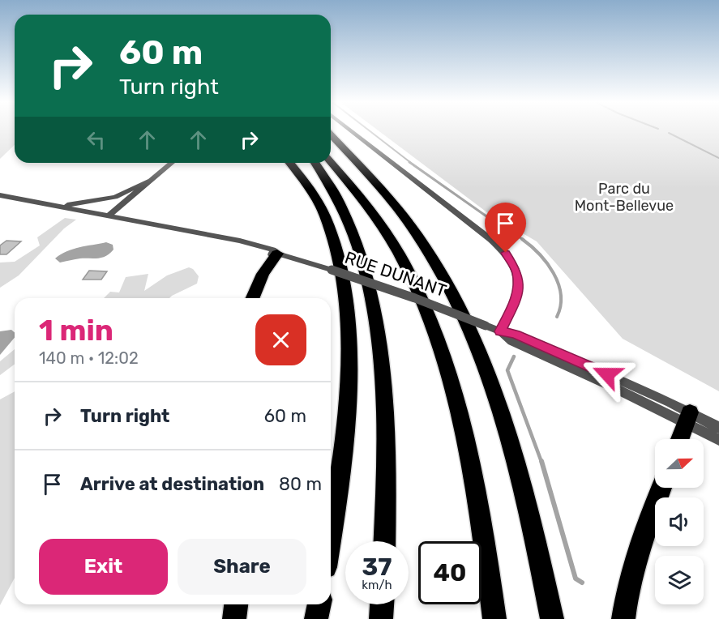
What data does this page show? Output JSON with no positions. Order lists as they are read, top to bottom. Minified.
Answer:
{"streets":{"street":["RUE DUNANT"]},"parks":["Parc du Mont-Bellevue"],"north":"right","page":{"turn":["60 m","Turn right"],"heading":["1 min","140 m · 12:02"],"list":[{"name":"Turn right","value":"60 m"},{"name":"Arrive at destination","value":"80 m"}],"buttons":["Exit","Share"],"speed":"37 km/h","limit":"40"}}
